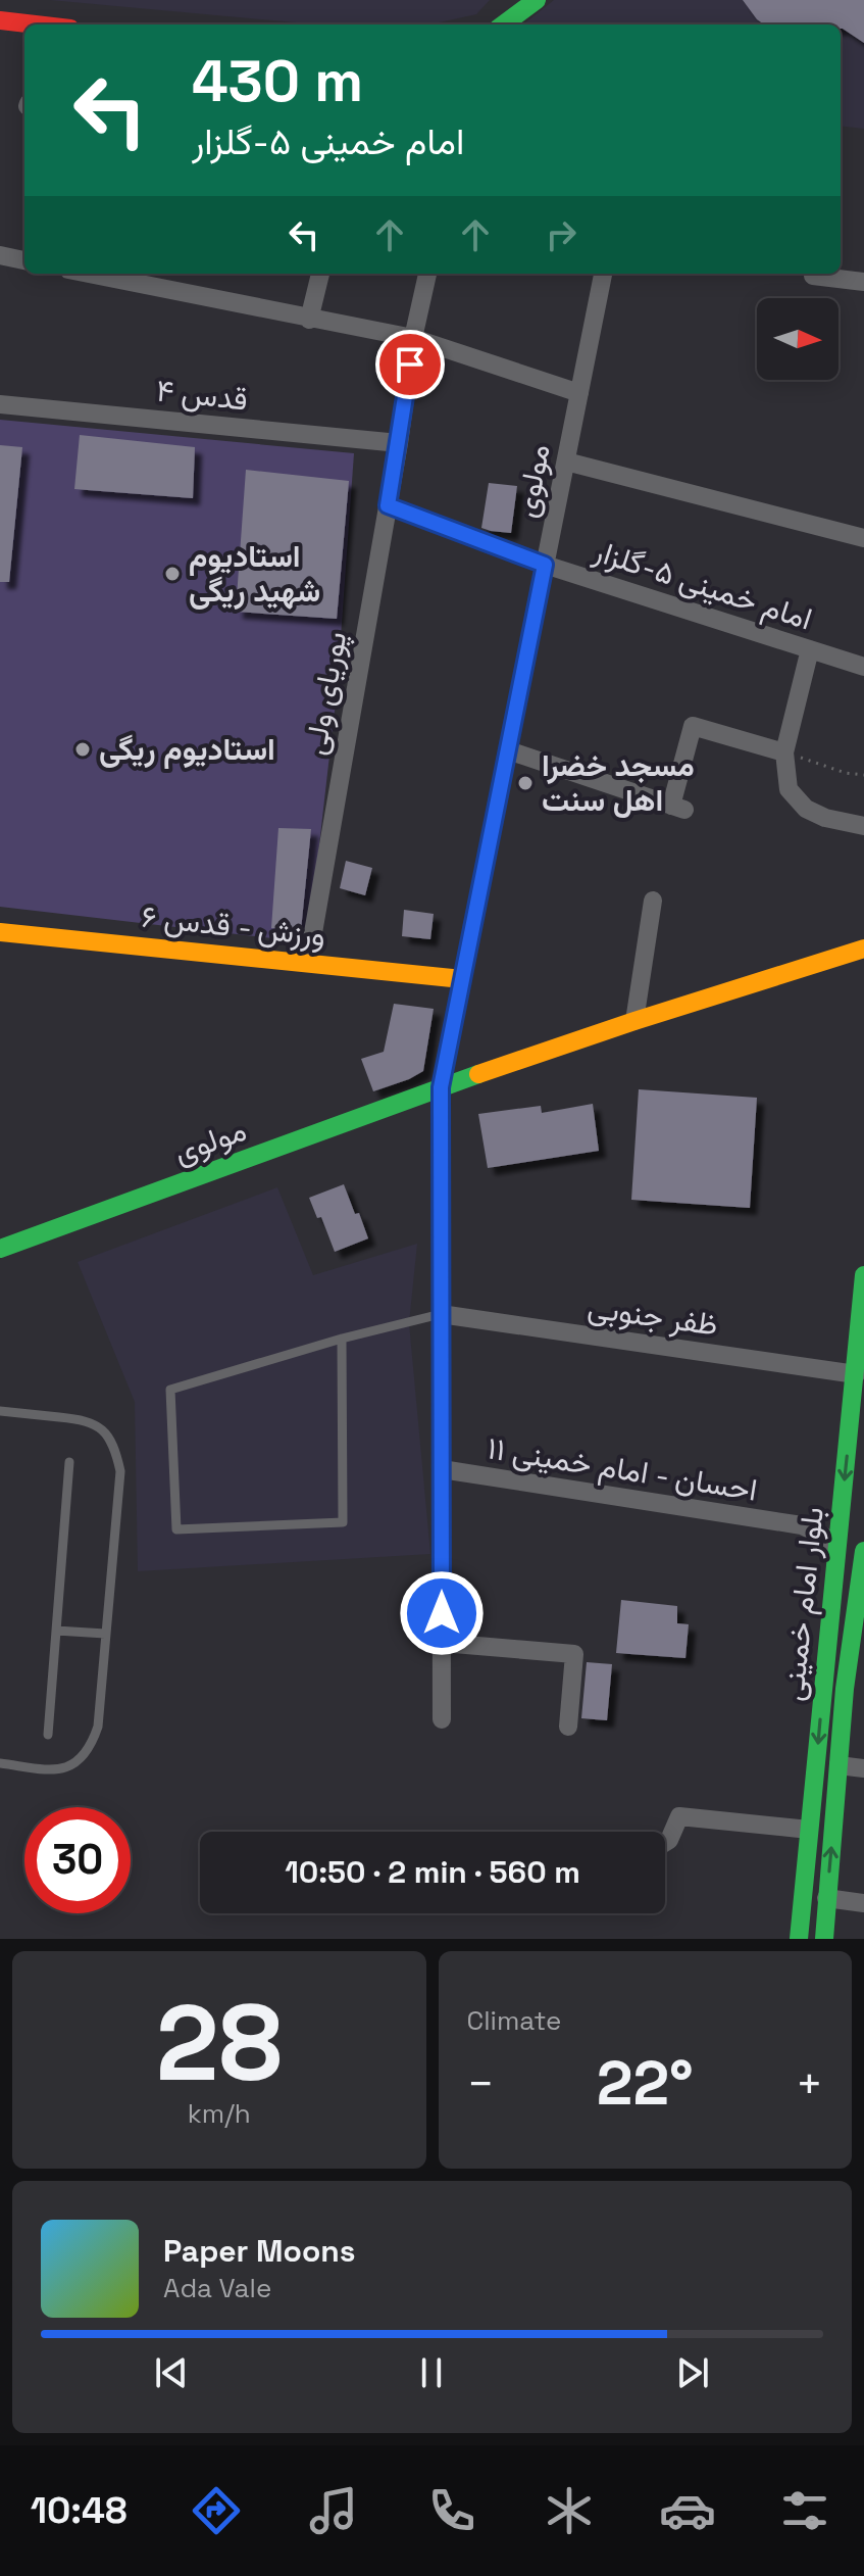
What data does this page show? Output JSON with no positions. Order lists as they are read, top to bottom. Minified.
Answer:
{"streets":{"street":["قدس ۴","مولوی","امام خمینی ۵-گلزار","پوریای ولی","ورزش - قدس ۶","ظفر جنوبی","احسان - امام خمینی ۱۱","بلوار امام خمینی"]},"crossings":[["قدس ۴","پوریای ولی"],["مولوی","امام خمینی ۵-گلزار"],["مولوی","ورزش - قدس ۶"],["مولوی","ظفر جنوبی"],["مولوی","احسان - امام خمینی ۱۱"],["امام خمینی ۵-گلزار","پوریای ولی"],["پوریای ولی","ورزش - قدس ۶"],["ظفر جنوبی","بلوار امام خمینی"],["احسان - امام خمینی ۱۱","بلوار امام خمینی"]],"places":["استادیوم شهید ریگی","استادیوم ریگی","مسجد خضرا اهل سنت"],"north":"right","page":{"turn":["430 m","امام خمینی ۵-گلزار"],"limit":"30","trip":"10:50 · 2 min · 560 m","tile":[["28","km/h"],"Climate"],"heat":["−","22°","+"],"song":["Paper Moons","Ada Vale"],"tabs":"10:48"}}
